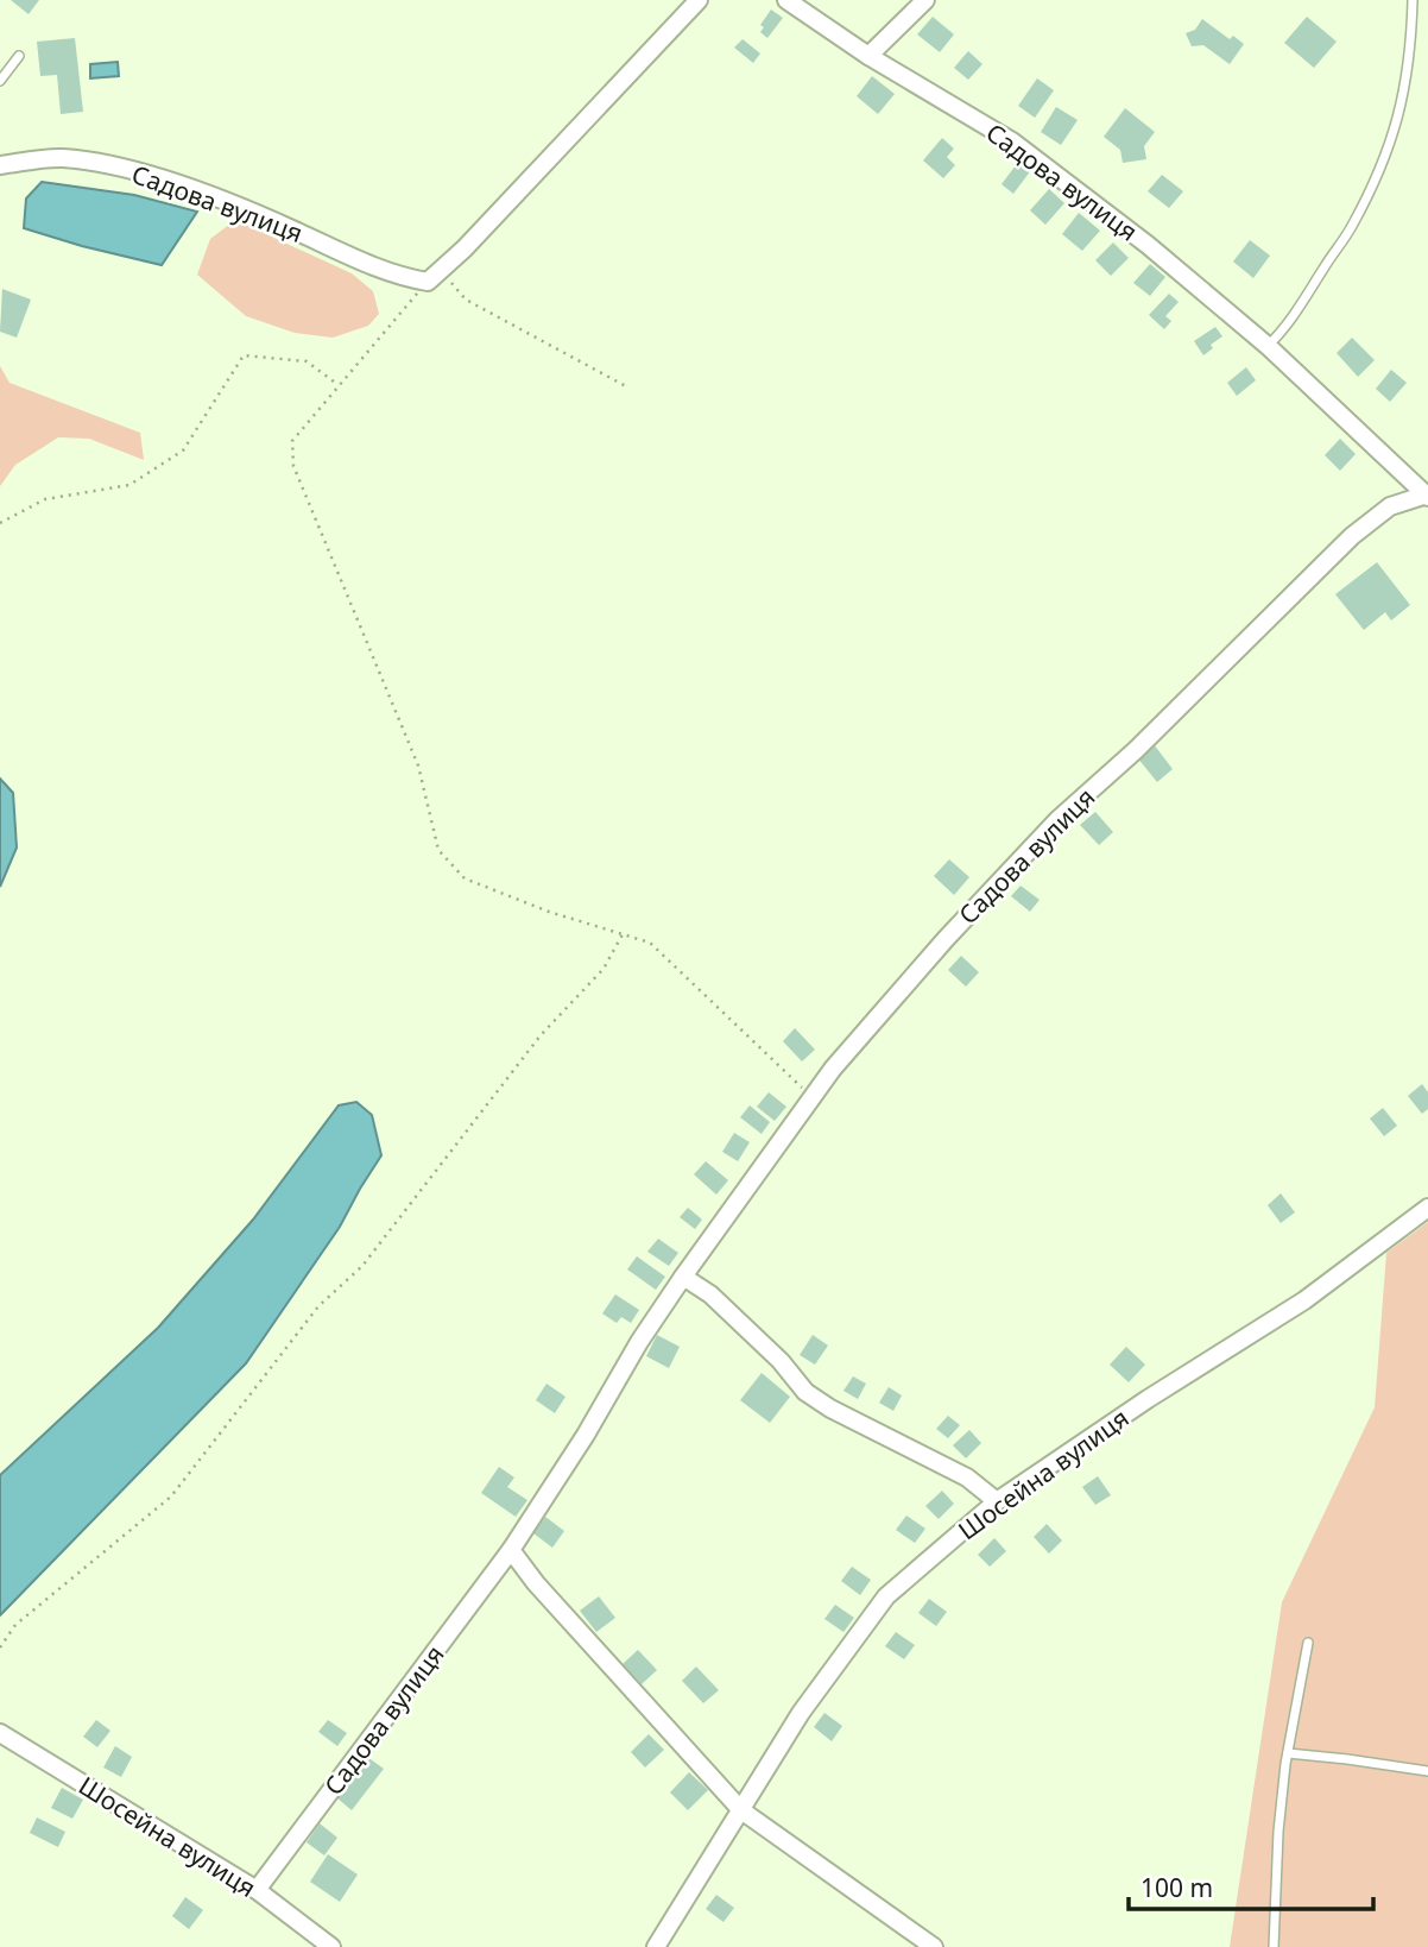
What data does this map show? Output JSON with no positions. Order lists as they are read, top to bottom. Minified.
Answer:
{"streets":{"street":["Садова вулиця","Шосейна вулиця"]},"crossings":[["Садова вулиця","Шосейна вулиця"]],"scale_bar":"100 m"}
